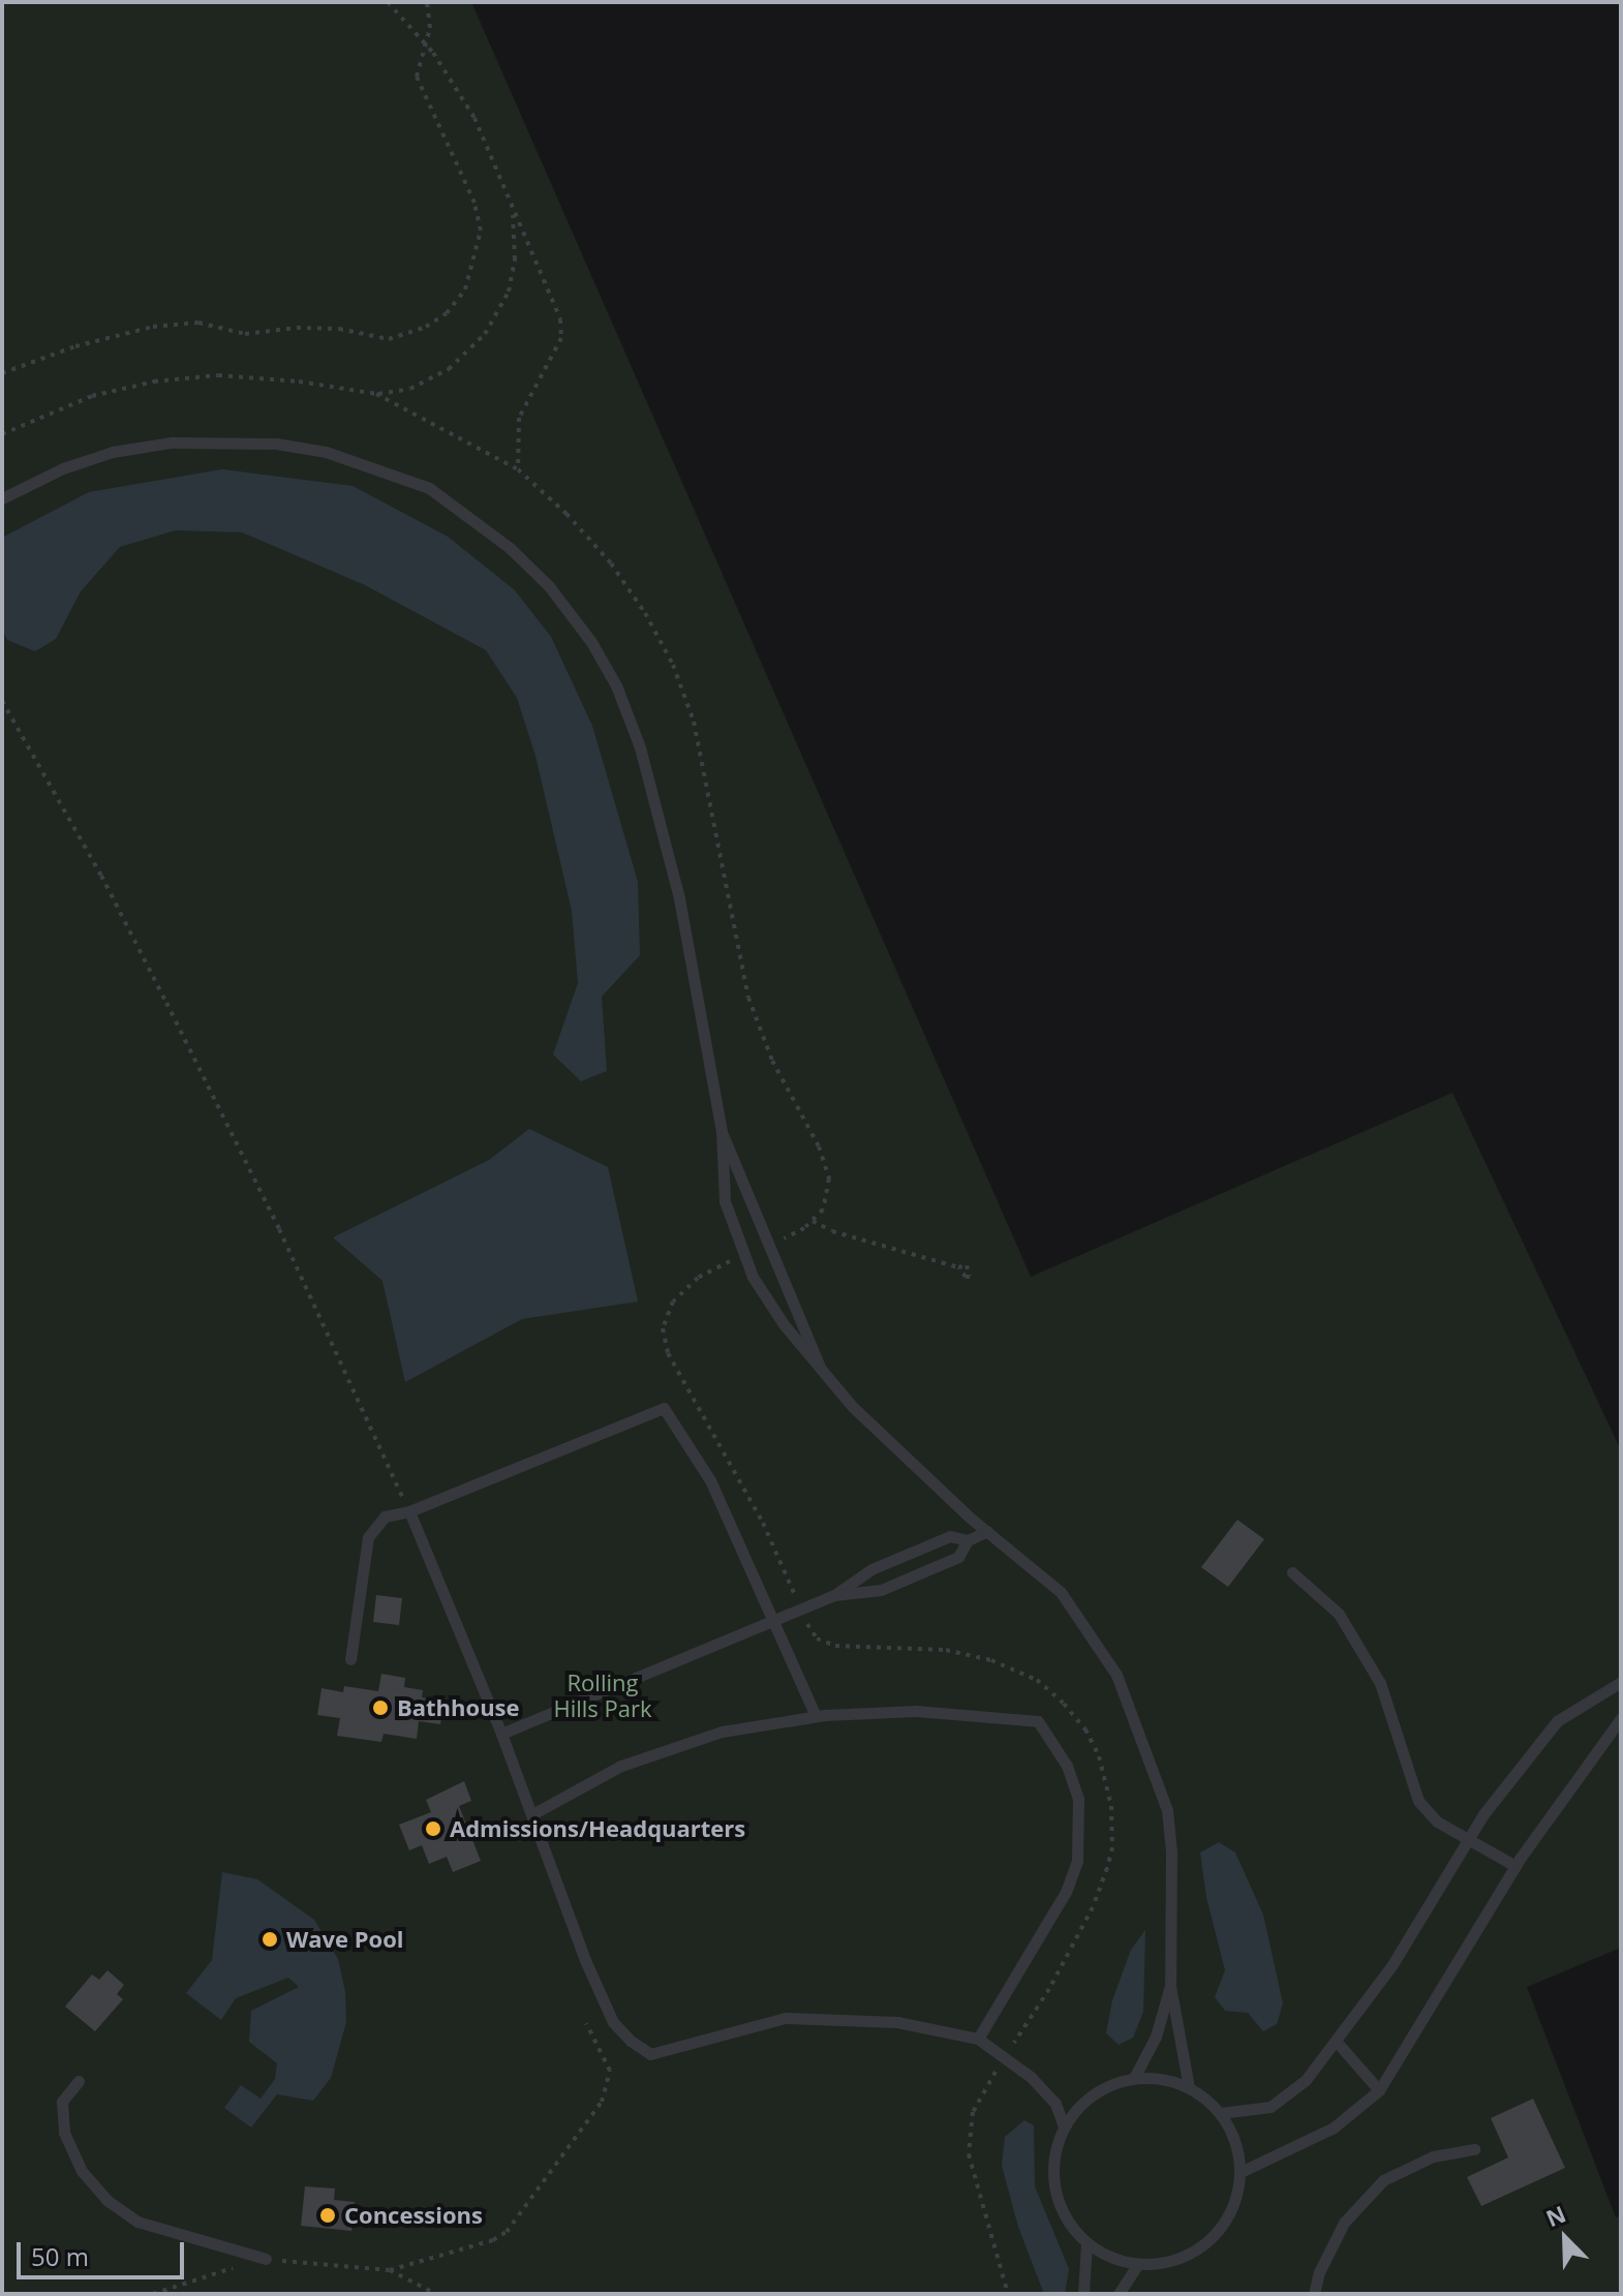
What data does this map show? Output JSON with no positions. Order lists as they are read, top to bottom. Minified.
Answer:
{"parks":["Rolling Hills Park"],"places":["Bathhouse","Admissions/Headquarters","Wave Pool","Concessions"],"scale_bar":"50 m","north":"top left"}
